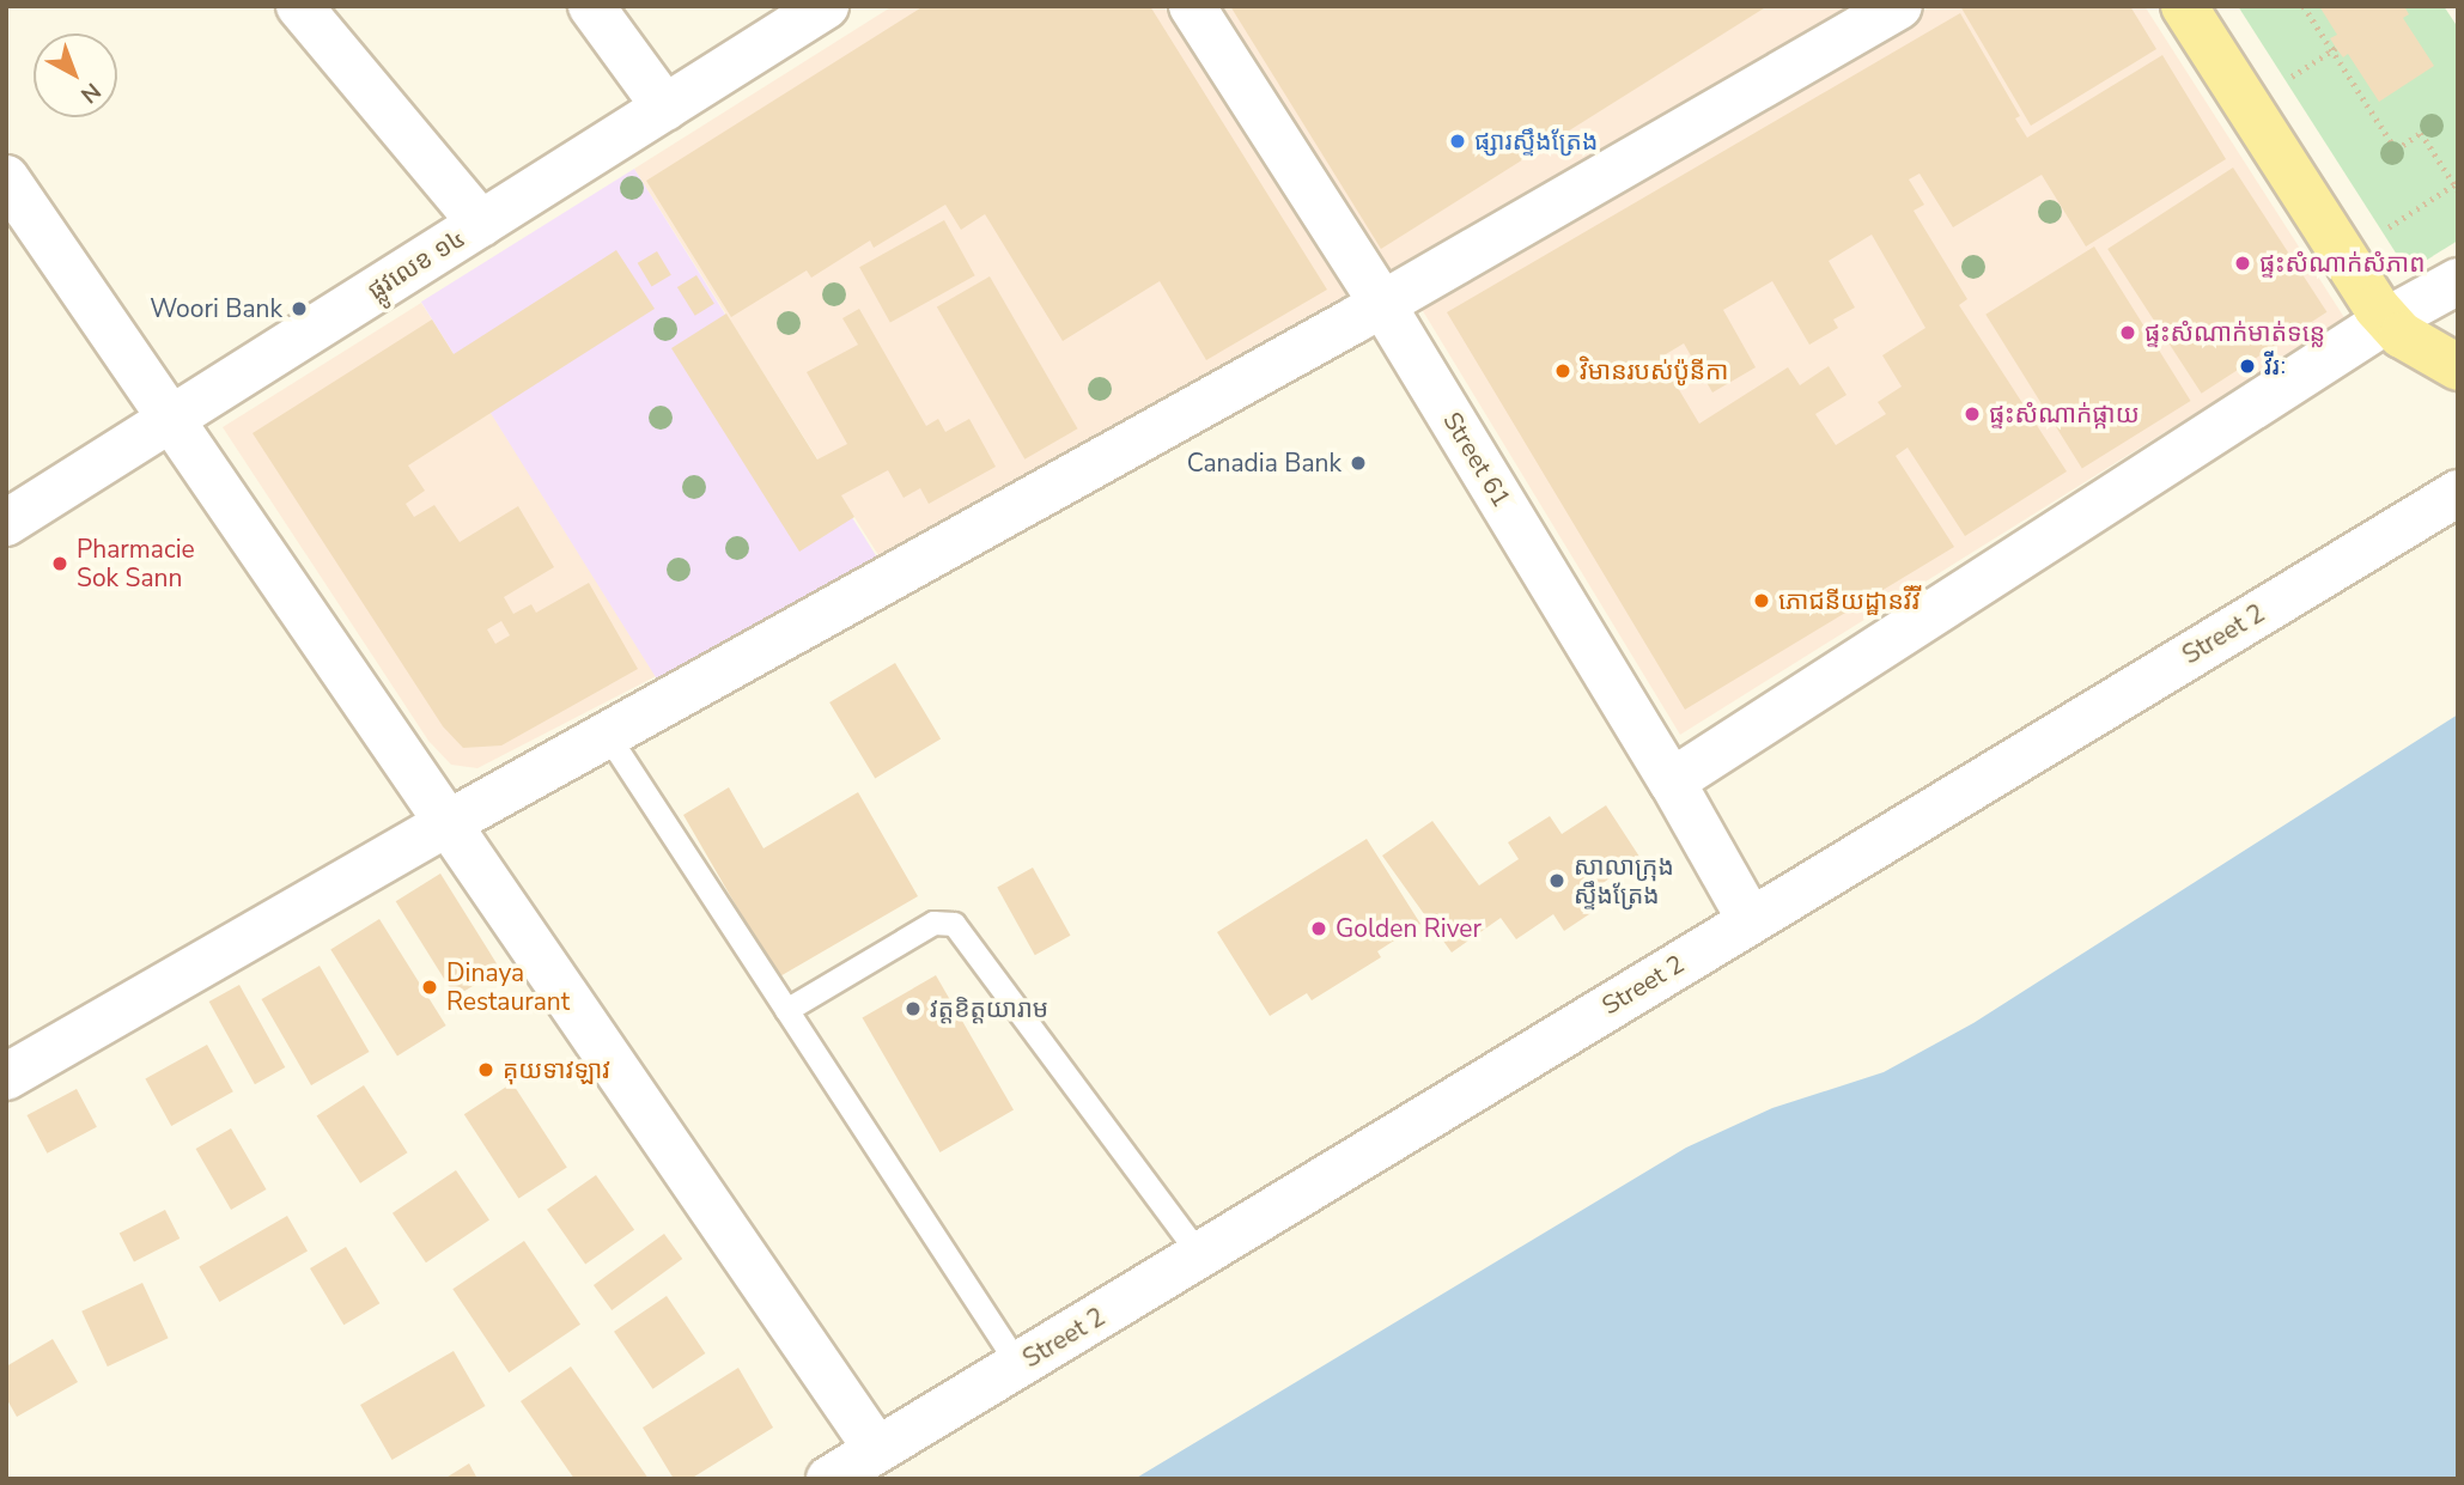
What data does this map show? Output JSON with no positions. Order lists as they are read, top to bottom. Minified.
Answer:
{"streets":{"street":["ផ្លូវលេខ ១៤","Street 61","Street 2"]},"crossings":[["Street 61","Street 2"]],"places":["ផ្សារស្ទឹងត្រែង","ផ្ទះសំណាក់សំភាព","Woori Bank","ផ្ទះសំណាក់មាត់ទន្លេ","វីរៈ","វិមានរបស់ប៉ូនីកា","ផ្ទះសំណាក់ផ្កាយ","Canadia Bank","Pharmacie Sok Sann","ភោជនីយដ្ឋានវីវី","សាលាក្រុង ស្ទឹងត្រែង","Golden River","Dinaya Restaurant","វត្តខិត្តយារាម","គុយទាវឡាវ"],"north":"bottom right"}
